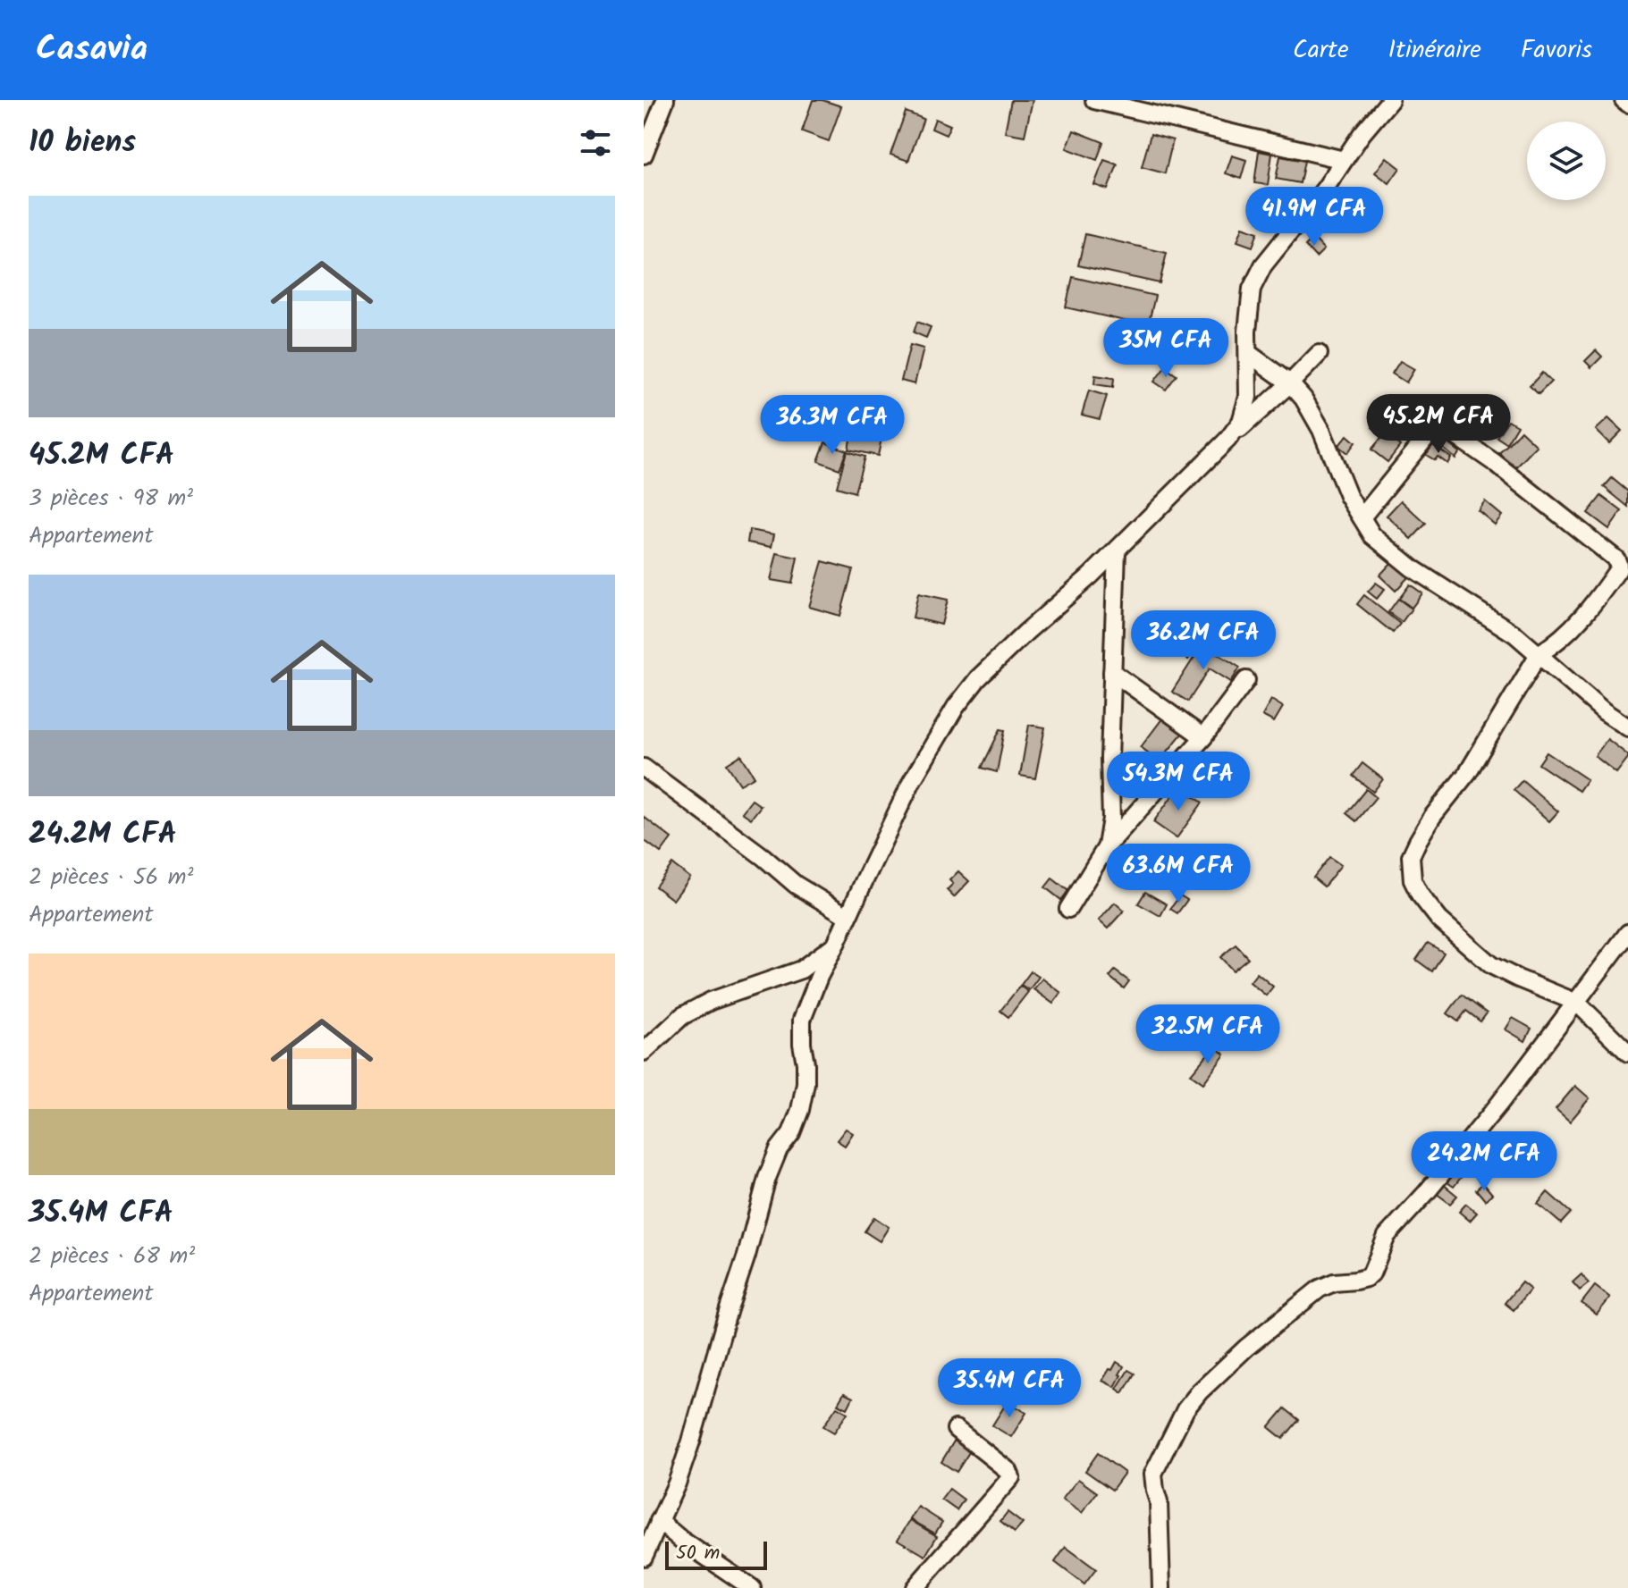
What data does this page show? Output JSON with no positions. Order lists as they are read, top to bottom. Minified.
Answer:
{"scale_bar":"50 m","page":{"header":"Casavia","nav":["Carte","Itinéraire","Favoris"],"heading":"10 biens","list":[{"name":"45.2M CFA","note":"3 pièces · 98 m² · Appartement"},{"name":"24.2M CFA","note":"2 pièces · 56 m² · Appartement"},{"name":"35.4M CFA","note":"2 pièces · 68 m² · Appartement"}],"price":["41.9M CFA","35M CFA","45.2M CFA","36.3M CFA","36.2M CFA","54.3M CFA","63.6M CFA","32.5M CFA","24.2M CFA","35.4M CFA"],"scale":"50 m"}}
